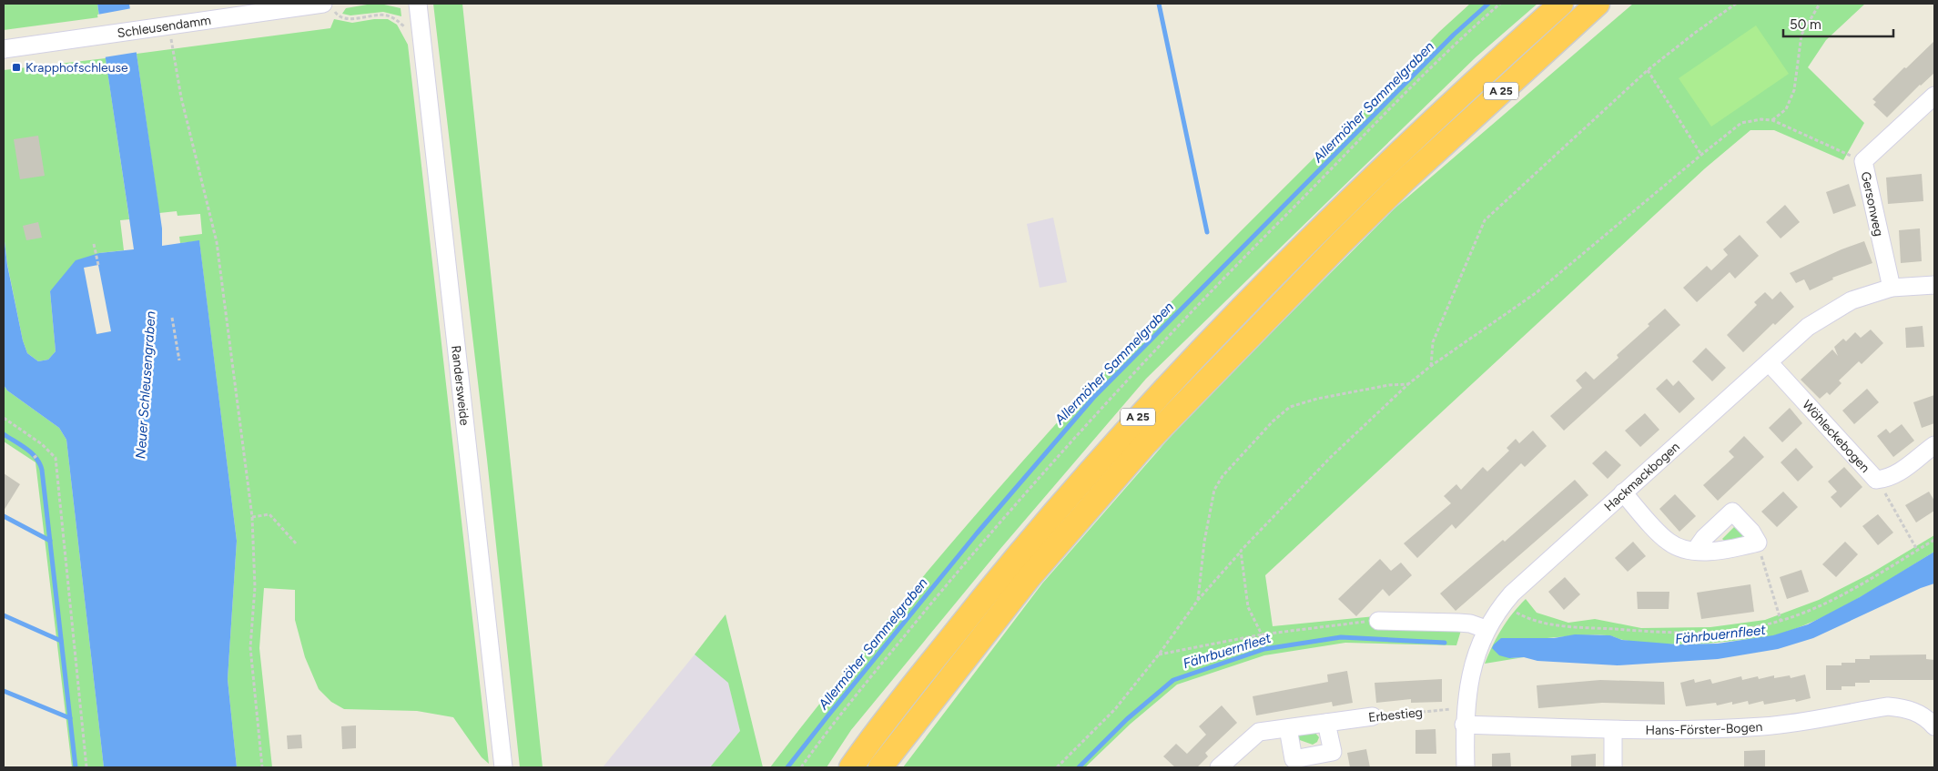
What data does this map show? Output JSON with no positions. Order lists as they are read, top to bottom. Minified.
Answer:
{"streets":{"highway":["A 25"],"street":["Schleusendamm","Gersonweg","Randersweide","Wöhleckebogen","Hackmackbogen","Erbestieg","Hans-Förster-Bogen"]},"crossings":[["Gersonweg","Hackmackbogen"],["Wöhleckebogen","Hackmackbogen"],["Hackmackbogen","Erbestieg"],["Hackmackbogen","Hans-Förster-Bogen"]],"water":["Allermöher Sammelgraben","Neuer Schleusengraben","Fährbuernfleet"],"places":{"transit":["Krapphofschleuse"]},"scale_bar":"50 m"}
